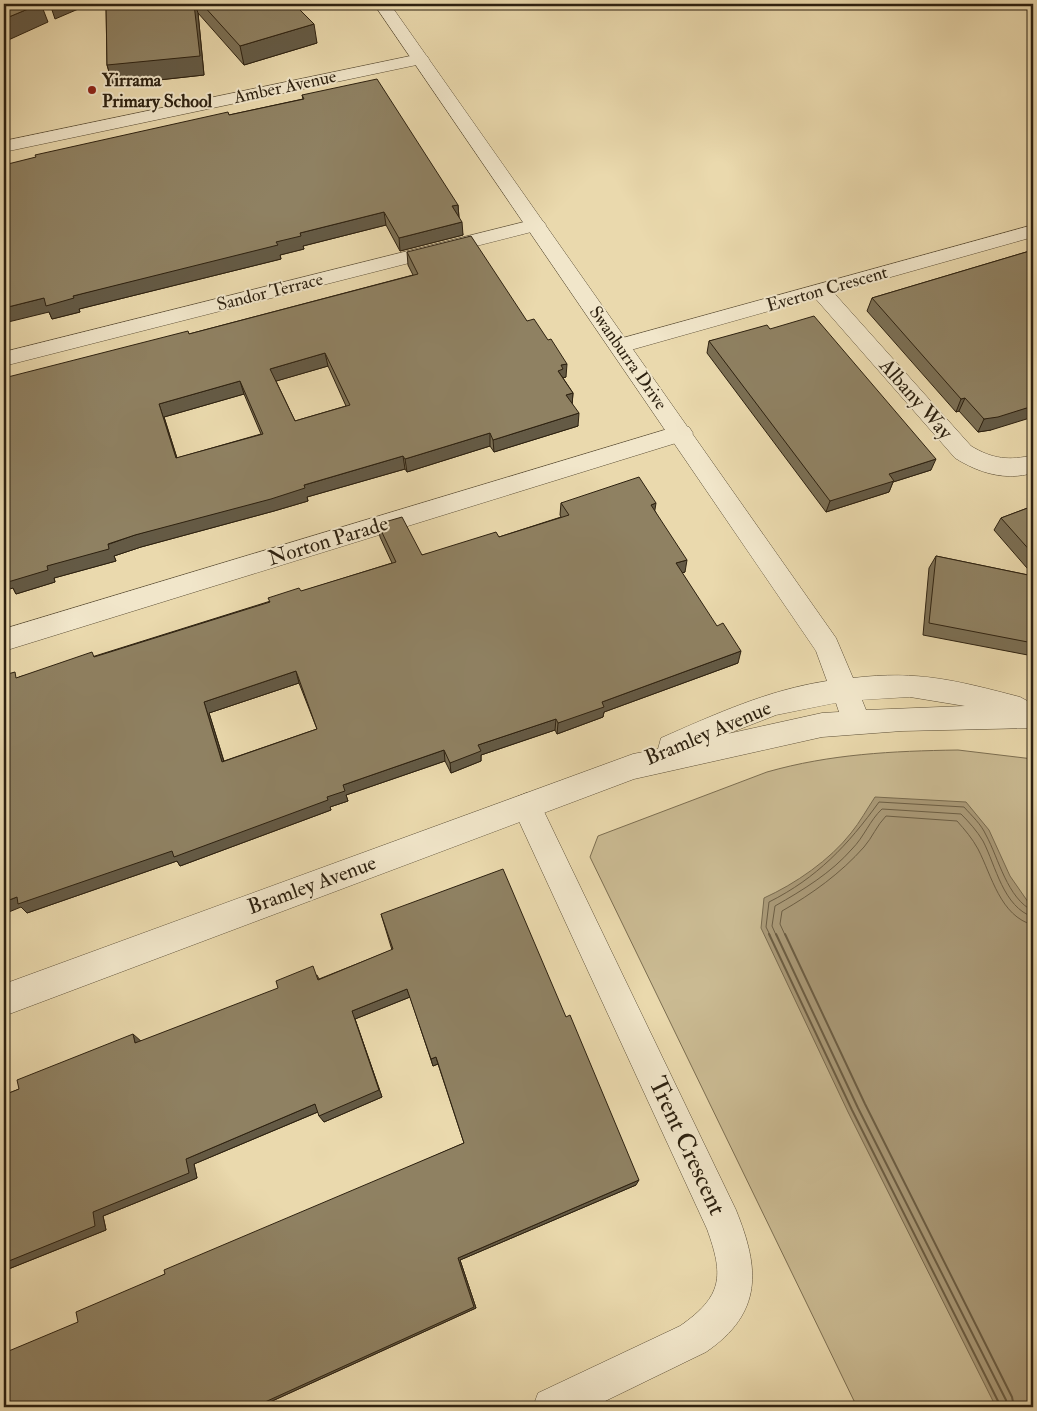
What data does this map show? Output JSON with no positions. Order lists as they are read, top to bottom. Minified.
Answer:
{"streets":{"street":["Amber Avenue","Everton Crescent","Sandor Terrace","Swanburra Drive","Albany Way","Norton Parade","Bramley Avenue","Trent Crescent"]},"crossings":[["Amber Avenue","Swanburra Drive"],["Everton Crescent","Swanburra Drive"],["Everton Crescent","Albany Way"],["Sandor Terrace","Swanburra Drive"],["Swanburra Drive","Norton Parade"],["Swanburra Drive","Bramley Avenue"],["Bramley Avenue","Trent Crescent"]],"places":["Yirrama Primary School"]}
